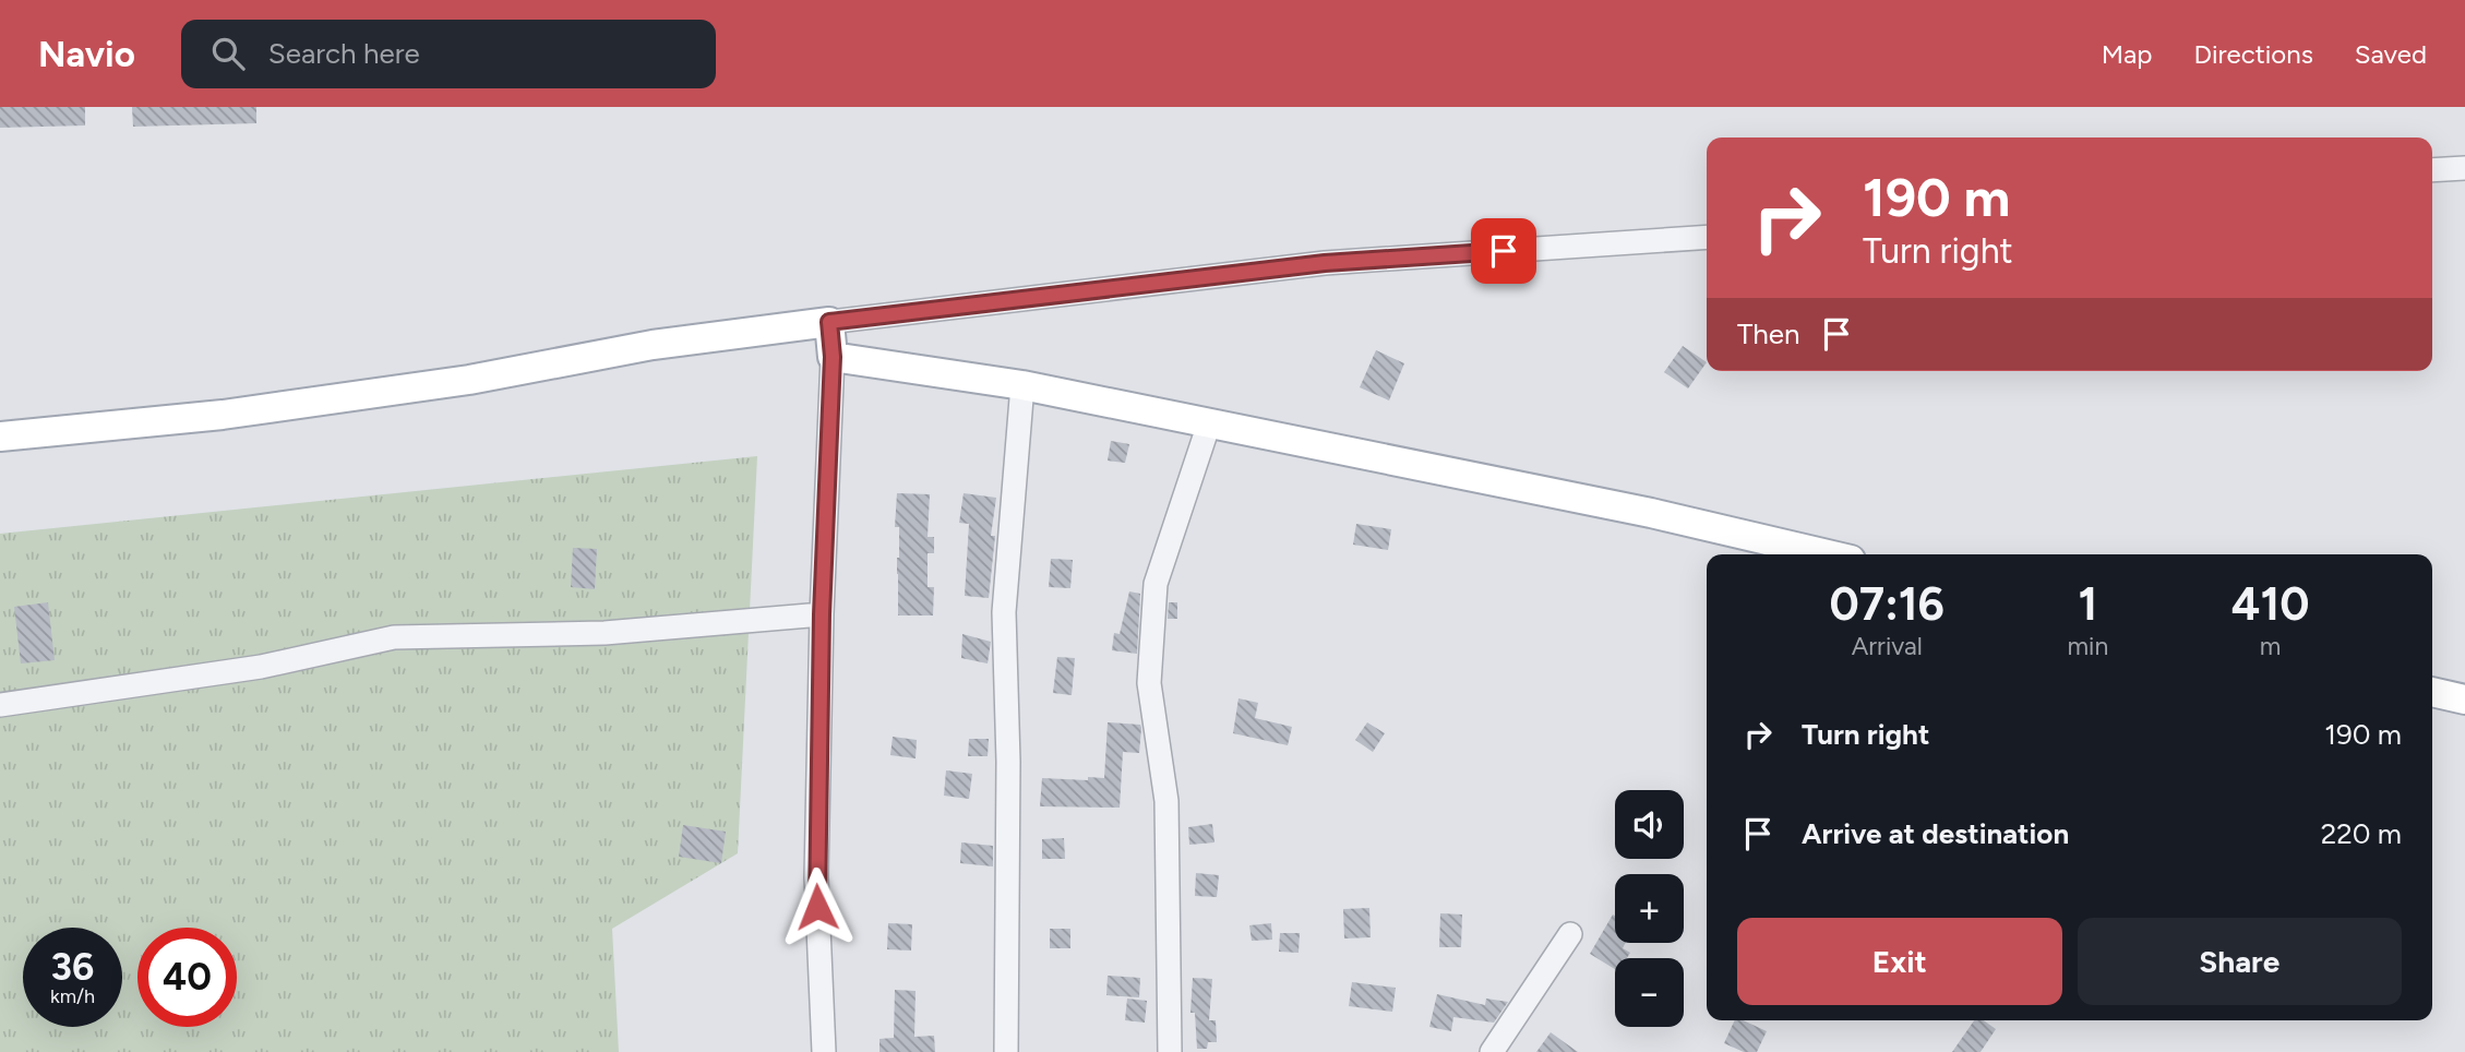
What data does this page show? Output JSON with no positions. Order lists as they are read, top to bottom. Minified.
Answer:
{"page":{"header":"Navio","search":"Search here","nav":["Map","Directions","Saved"],"turn":["190 m","Turn right"],"then":"Then","eta":["07:16","Arrival","1","min","410","m"],"list":[{"name":"Turn right","value":"190 m"},{"name":"Arrive at destination","value":"220 m"}],"map_buttons":["+","−"],"buttons":["Exit","Share"],"speed":"36 km/h","limit":"40"}}
